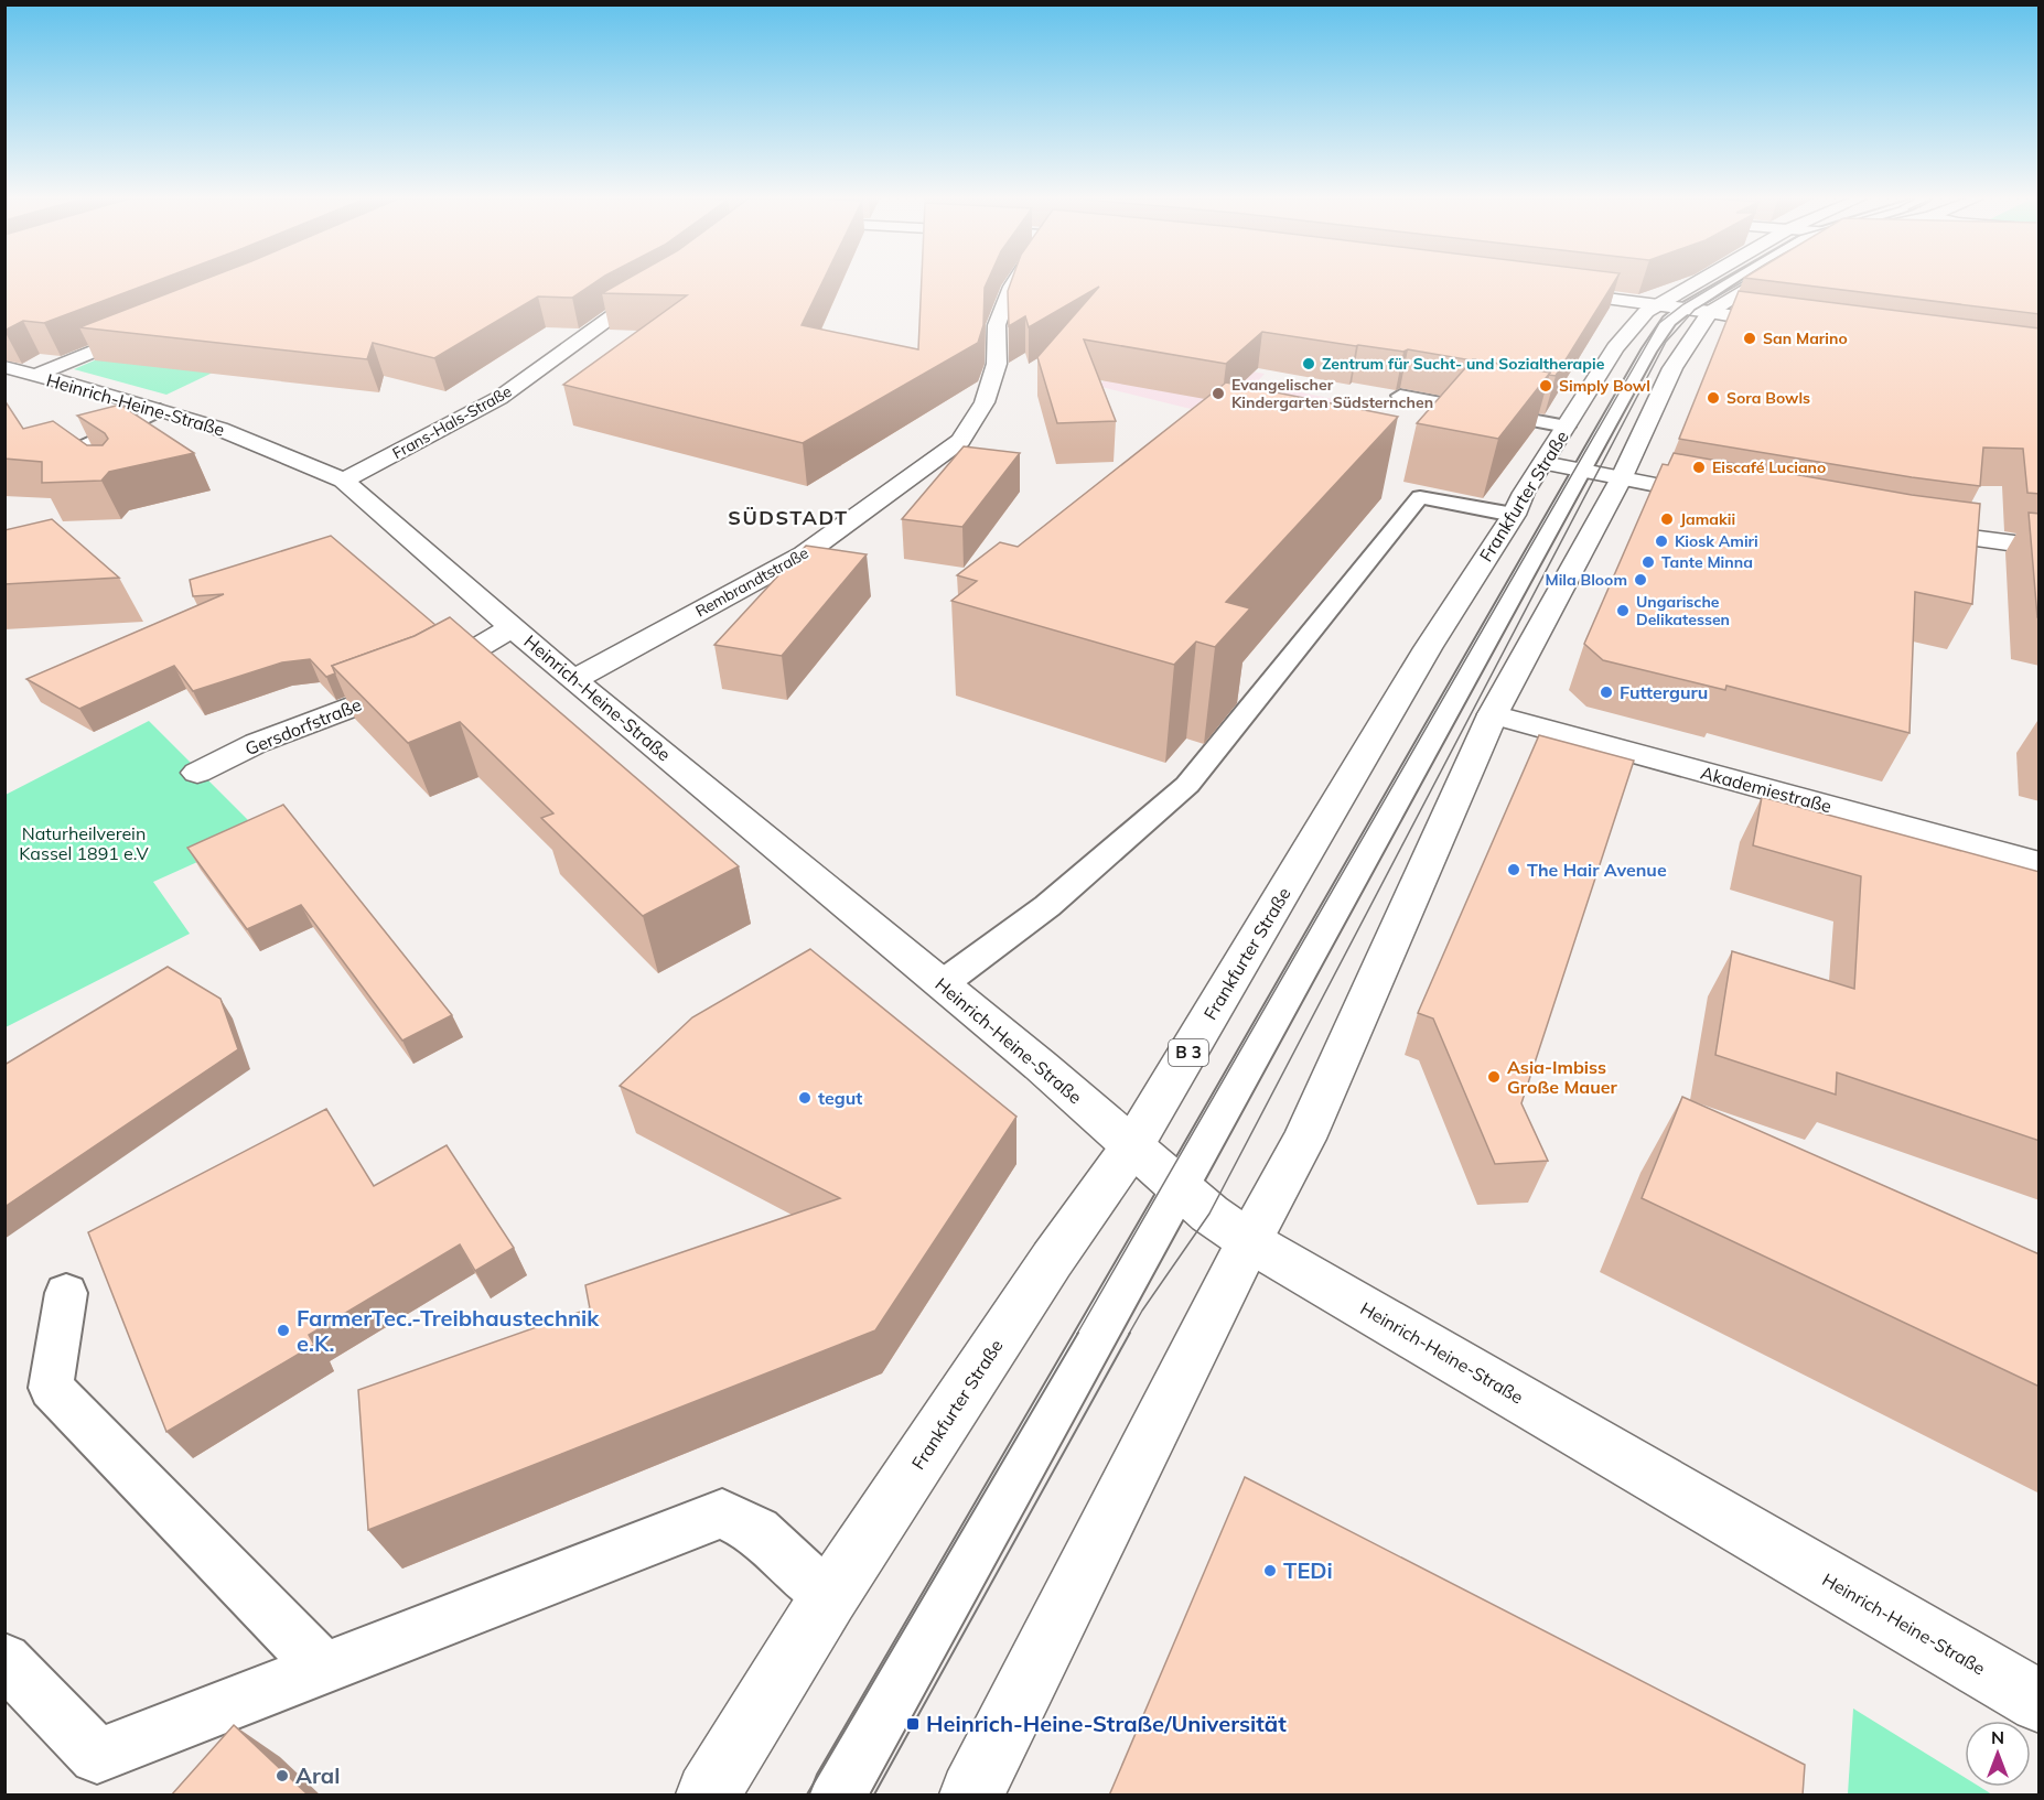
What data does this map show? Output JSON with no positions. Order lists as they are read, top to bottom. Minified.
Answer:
{"streets":{"street":["Heinrich-Heine-Straße","Frans-Hals-Straße","Frankfurter Straße","Rembrandtstraße","Gersdorfstraße","Akademiestraße","B 3"]},"crossings":[["Heinrich-Heine-Straße","Frans-Hals-Straße"],["Heinrich-Heine-Straße","Frankfurter Straße"],["Heinrich-Heine-Straße","Rembrandtstraße"],["Heinrich-Heine-Straße","Gersdorfstraße"],["Frankfurter Straße","Akademiestraße"]],"districts":["SÜDSTADT"],"parks":["Naturheilverein Kassel 1891 e.V"],"places":{"other":["San Marino","Zentrum für Sucht- und Sozialtherapie","Simply Bowl","Evangelischer Kindergarten Südsternchen","Sora Bowls","Eiscafé Luciano","Jamakii","Kiosk Amiri","Tante Minna","Mila Bloom","Ungarische Delikatessen","Futterguru","The Hair Avenue","Asia-Imbiss Große Mauer","tegut","FarmerTec.-Treibhaustechnik e.K.","TEDi","Aral"],"transit":["Heinrich-Heine-Straße/Universität"]},"north":"top"}
